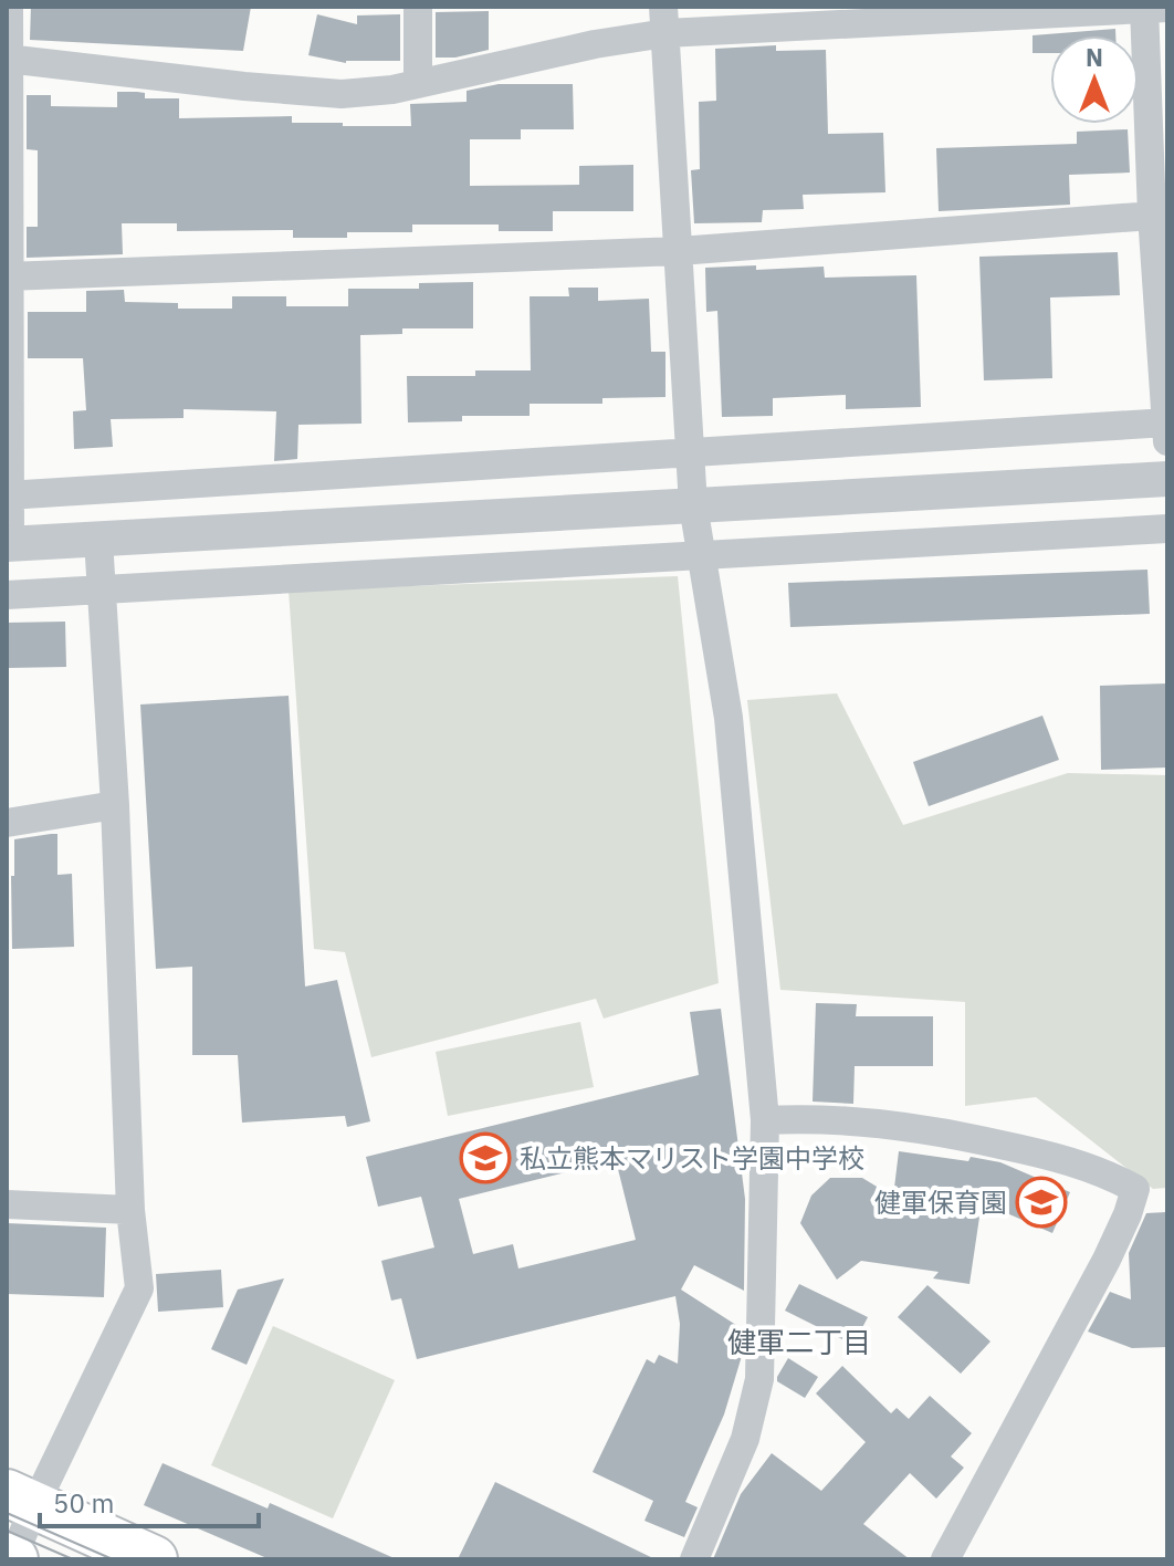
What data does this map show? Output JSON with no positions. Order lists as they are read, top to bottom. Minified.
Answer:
{"districts":["健軍二丁目"],"places":{"school or university":["私立熊本マリスト学園中学校","健軍保育園"]},"scale_bar":"50 m","north":"top"}
